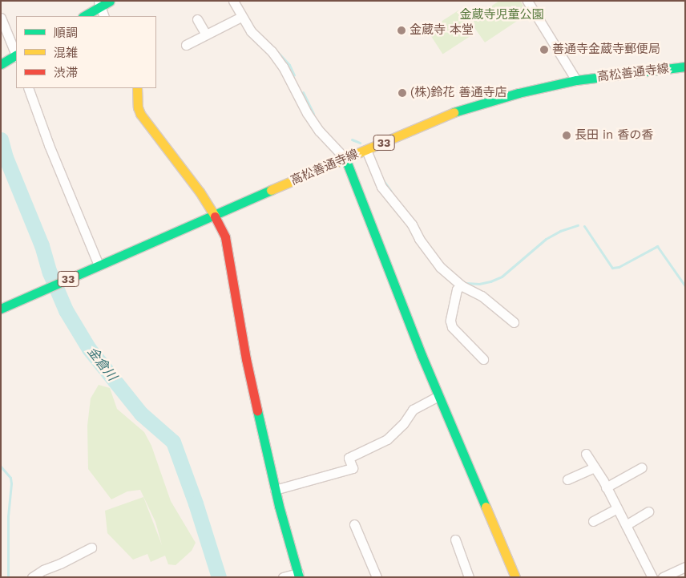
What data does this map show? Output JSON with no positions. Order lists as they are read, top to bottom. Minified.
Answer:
{"streets":{"street":["高松善通寺線","33"]},"water":["金倉川"],"parks":["金蔵寺児童公園"],"places":["金蔵寺 本堂","善通寺金蔵寺郵便局","(株)鈴花 善通寺店","長田 in 香の香"],"legend":["順調","混雑","渋滞"]}
